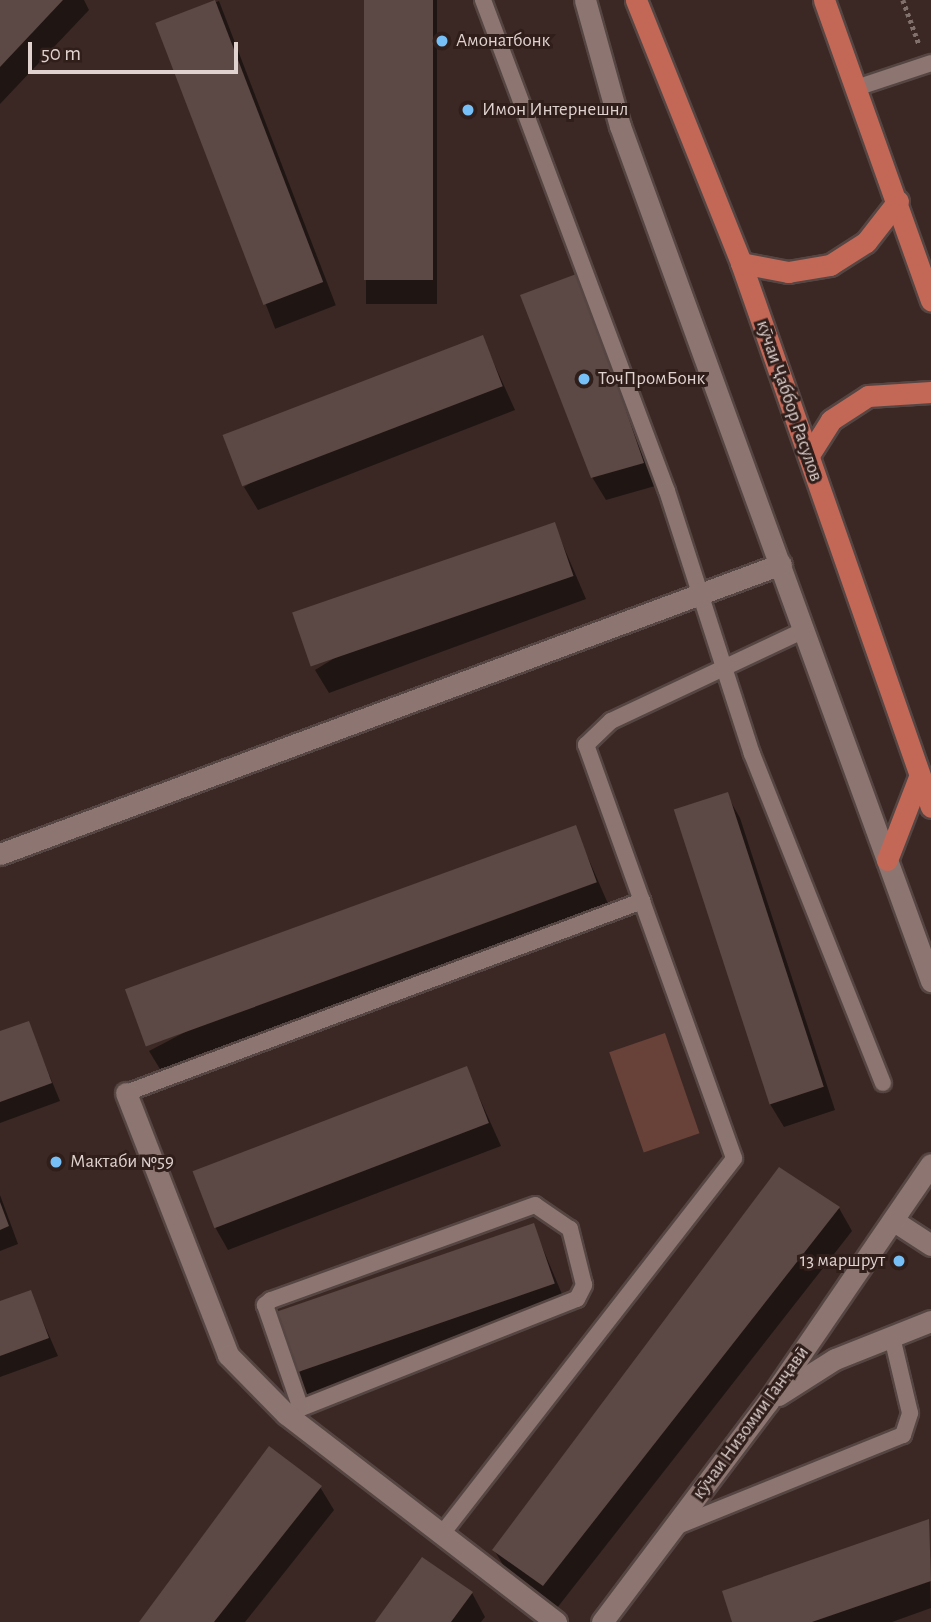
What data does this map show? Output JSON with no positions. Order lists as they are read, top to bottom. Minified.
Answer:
{"streets":{"main road":["кӯчаи Ҷаббор Расулов"],"street":["кӯчаи Низомии Ганҷавӣ"]},"places":["Амонатбонк","Имон Интернешнл","ТочПромБонк","Мактаби №59","13 маршрут"],"scale_bar":"50 m"}
